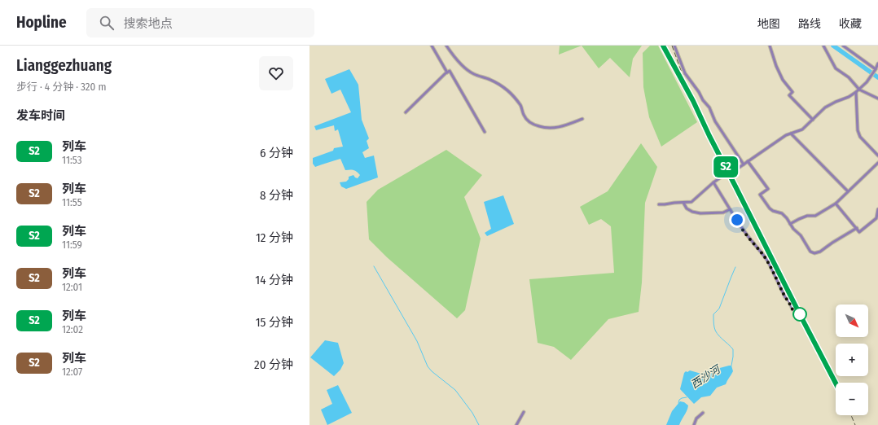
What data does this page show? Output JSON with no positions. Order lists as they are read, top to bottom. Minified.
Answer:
{"water":["西沙河"],"north":"bottom right","page":{"header":"Hopline","search":"搜索地点","nav":["地图","路线","收藏"],"heading":[["Lianggezhuang","步行 · 4 分钟 · 320 m"],"发车时间"],"on_map":"S2","list":[{"mark":"S2","name":"列车","note":"11:53","value":"6 分钟"},{"mark":"S2","name":"列车","note":"11:55","value":"8 分钟"},{"mark":"S2","name":"列车","note":"11:59","value":"12 分钟"},{"mark":"S2","name":"列车","note":"12:01","value":"14 分钟"},{"mark":"S2","name":"列车","note":"12:02","value":"15 分钟"},{"mark":"S2","name":"列车","note":"12:07","value":"20 分钟"}],"map_buttons":["+","−"]}}
